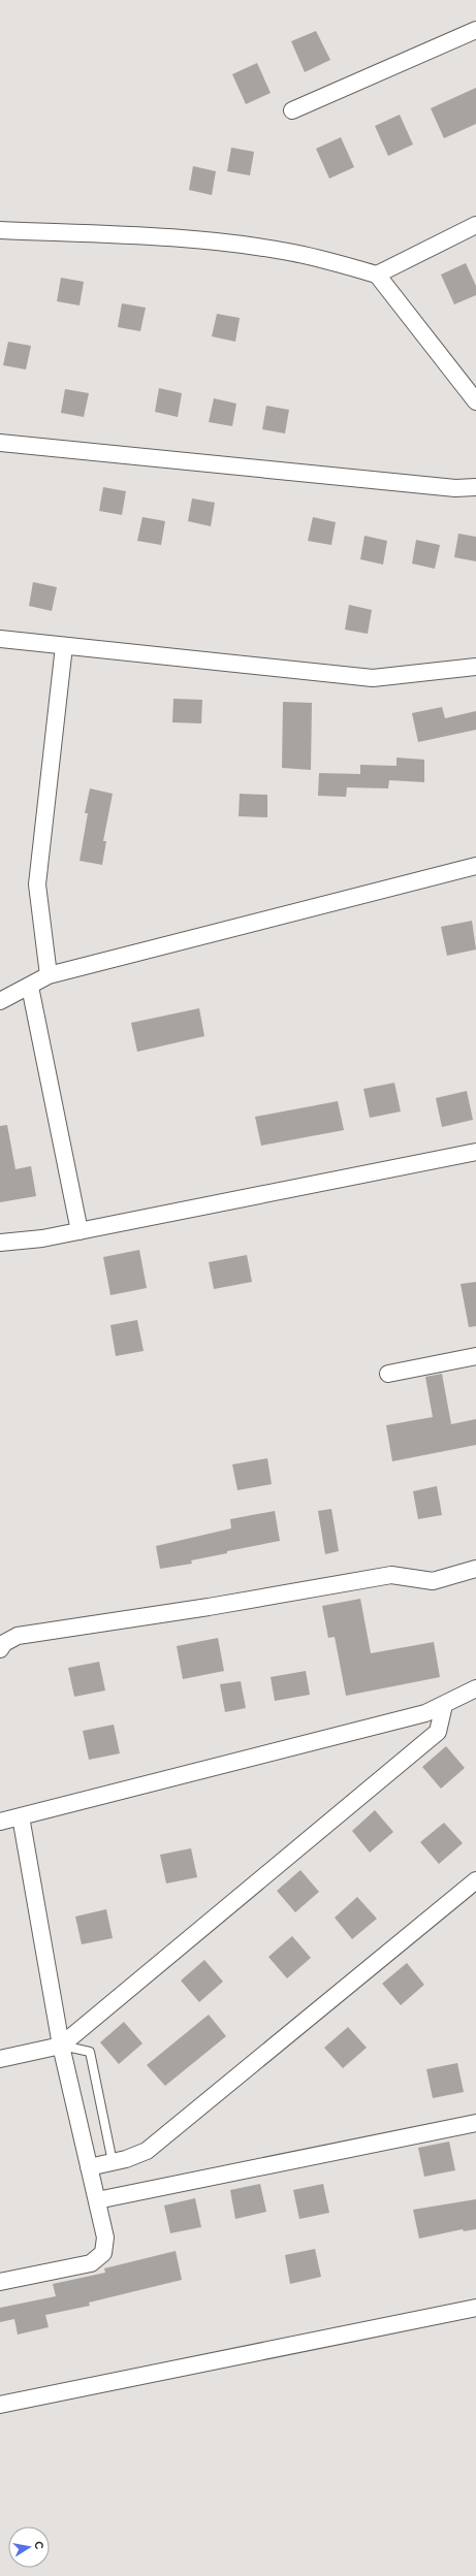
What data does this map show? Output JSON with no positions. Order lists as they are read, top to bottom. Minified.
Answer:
{"north":"right"}
